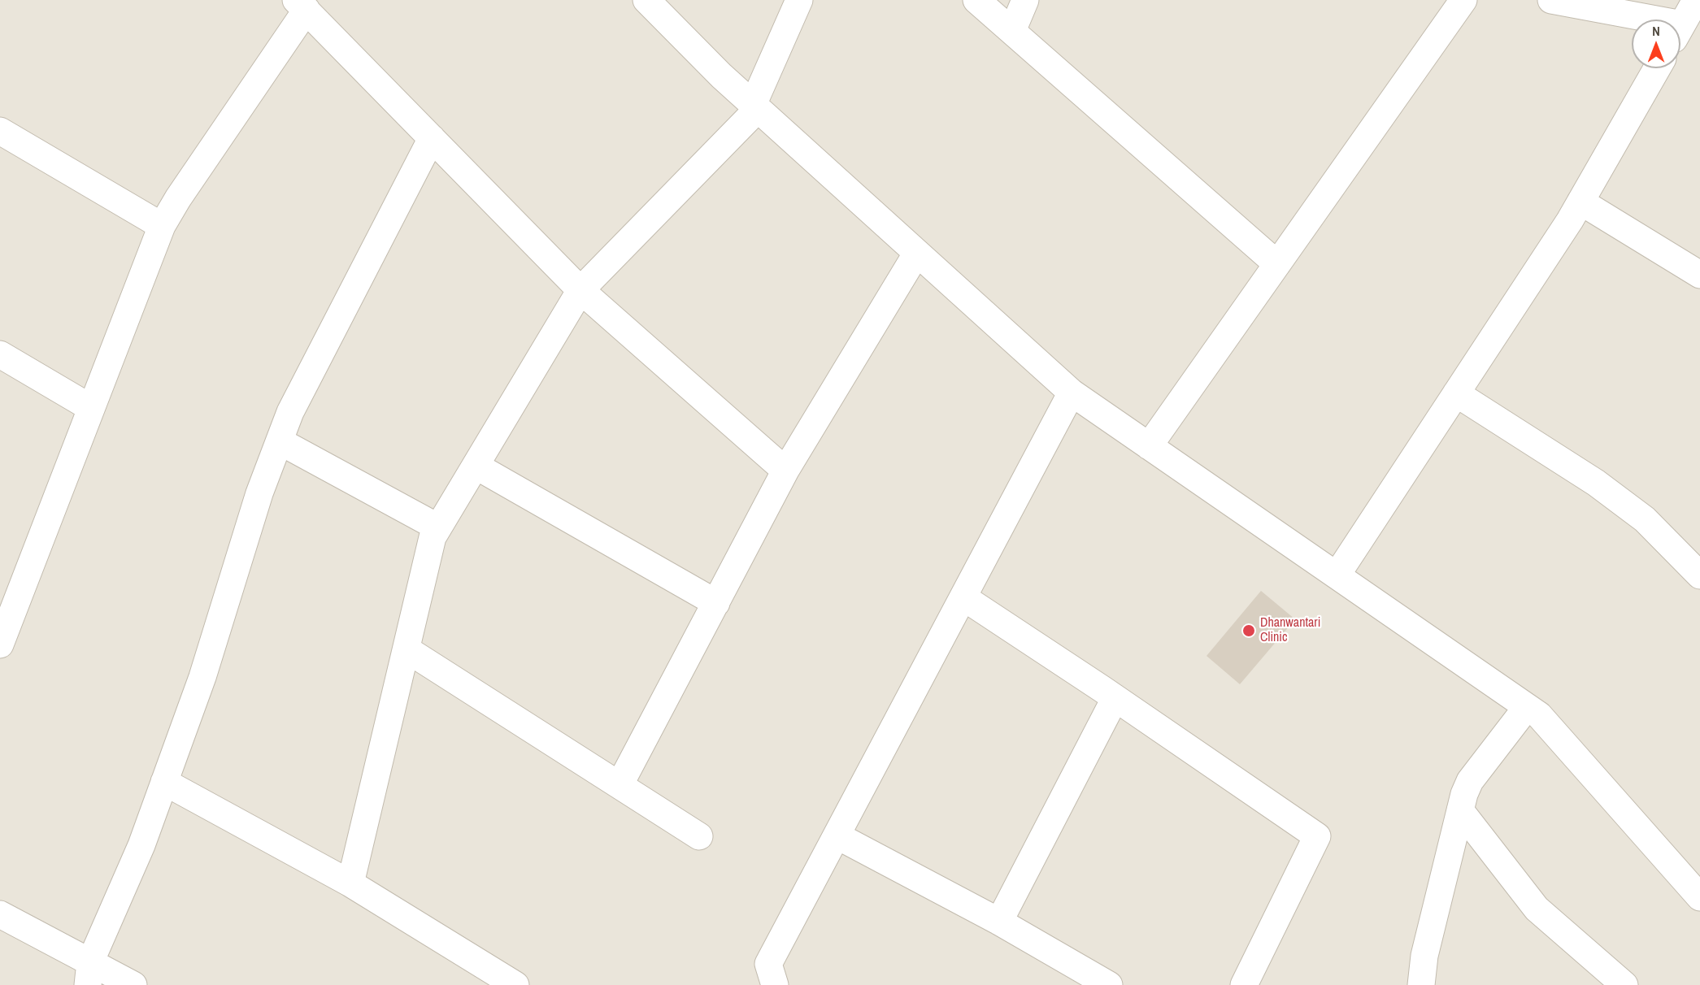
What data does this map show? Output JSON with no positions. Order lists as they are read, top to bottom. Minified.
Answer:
{"places":["Dhanwantari Clinic"],"north":"top"}
